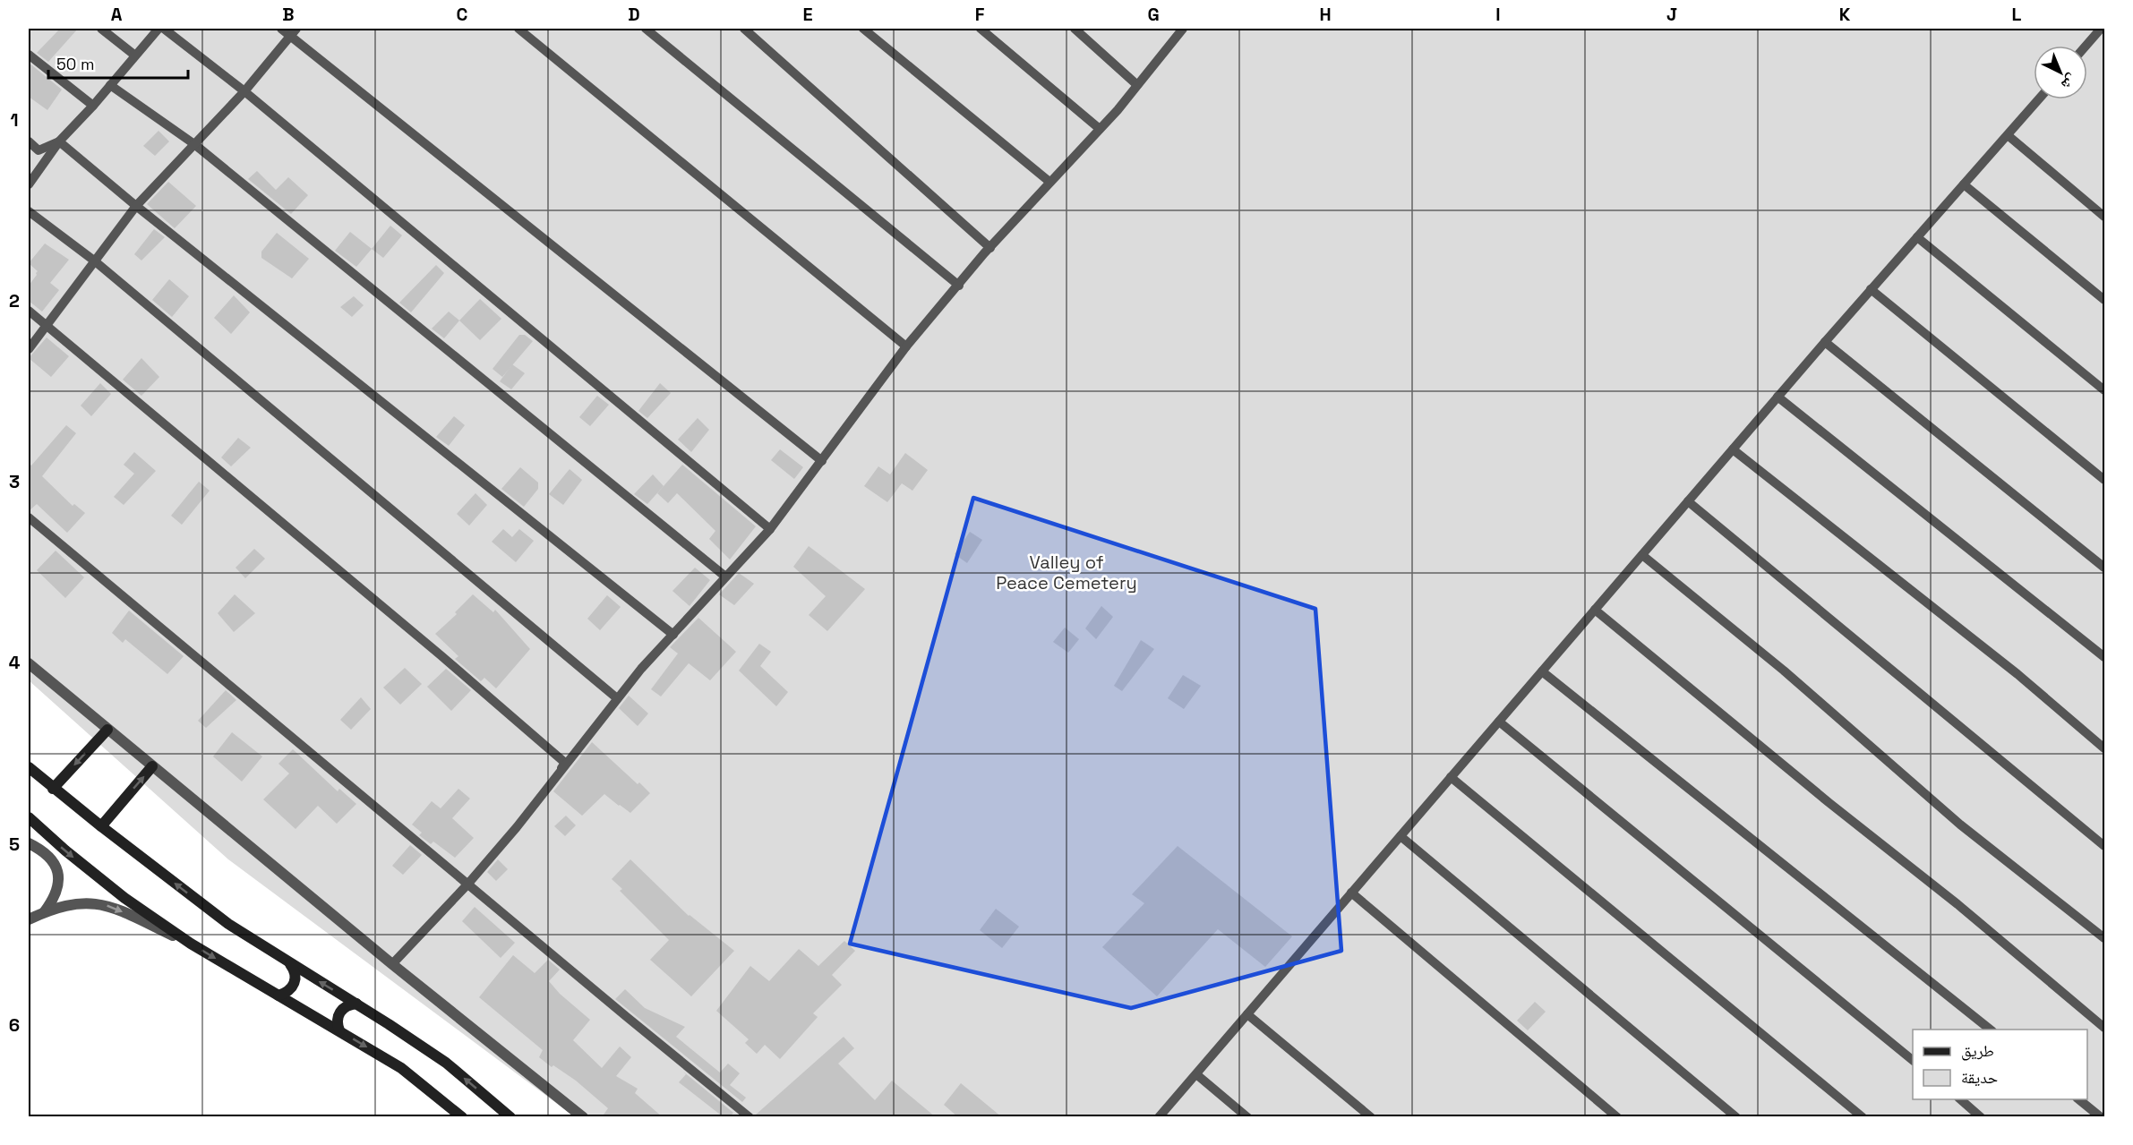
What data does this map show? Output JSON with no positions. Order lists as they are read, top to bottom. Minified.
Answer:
{"parks":["Valley of Peace Cemetery"],"legend":["طريق","حديقة"],"scale_bar":"50 m","north":"bottom right","grid":{"columns":["A","B","C","D","E","F","G","H","I","J","K","L"],"rows":["1","2","3","4","5","6"]}}
